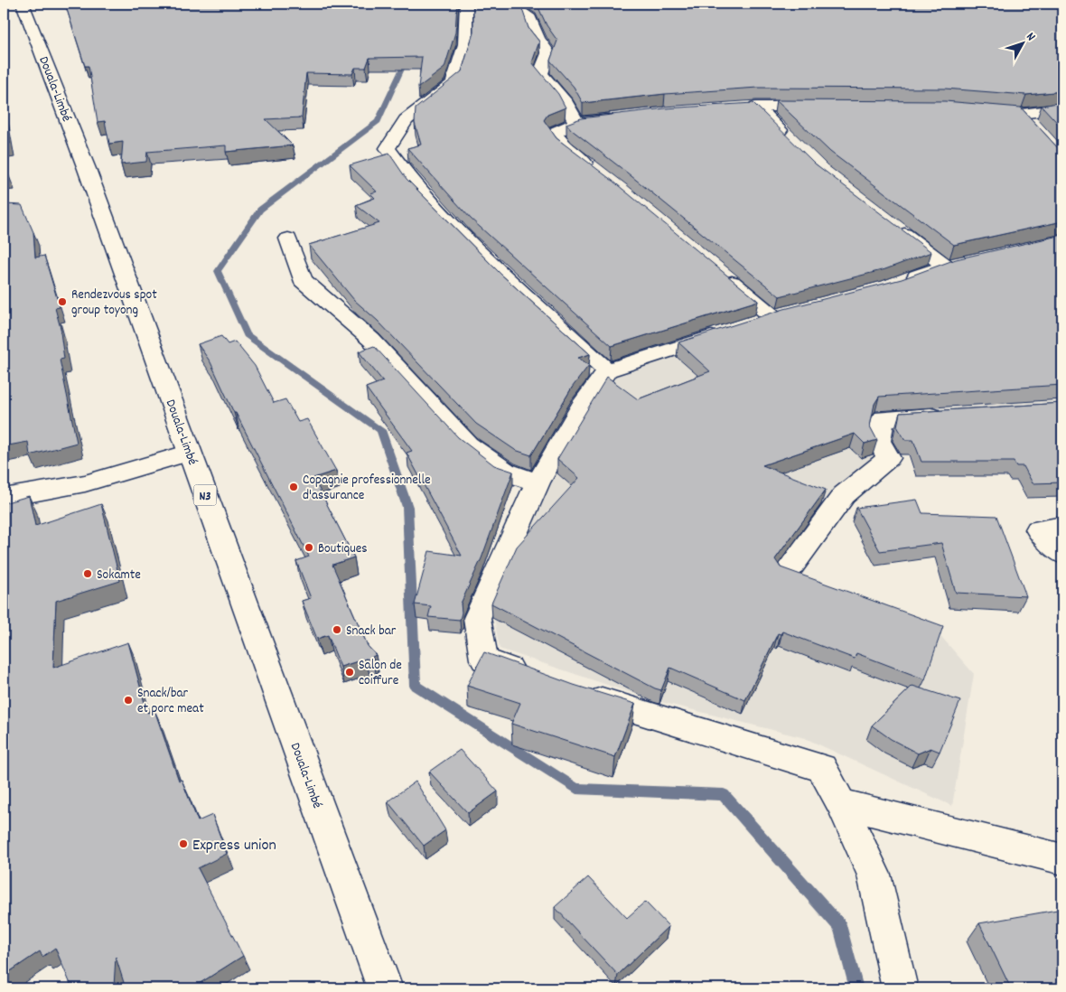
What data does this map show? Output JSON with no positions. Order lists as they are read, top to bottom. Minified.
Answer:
{"streets":{"main road":["Douala-Limbé","N3"]},"places":["Rendezvous spot group toyong","Copagnie professionnelle d'assurance","Boutiques","Sokamte","Snack bar","Salon de coiffure","Snack/bar et porc meat","Express union"],"north":"top right"}
